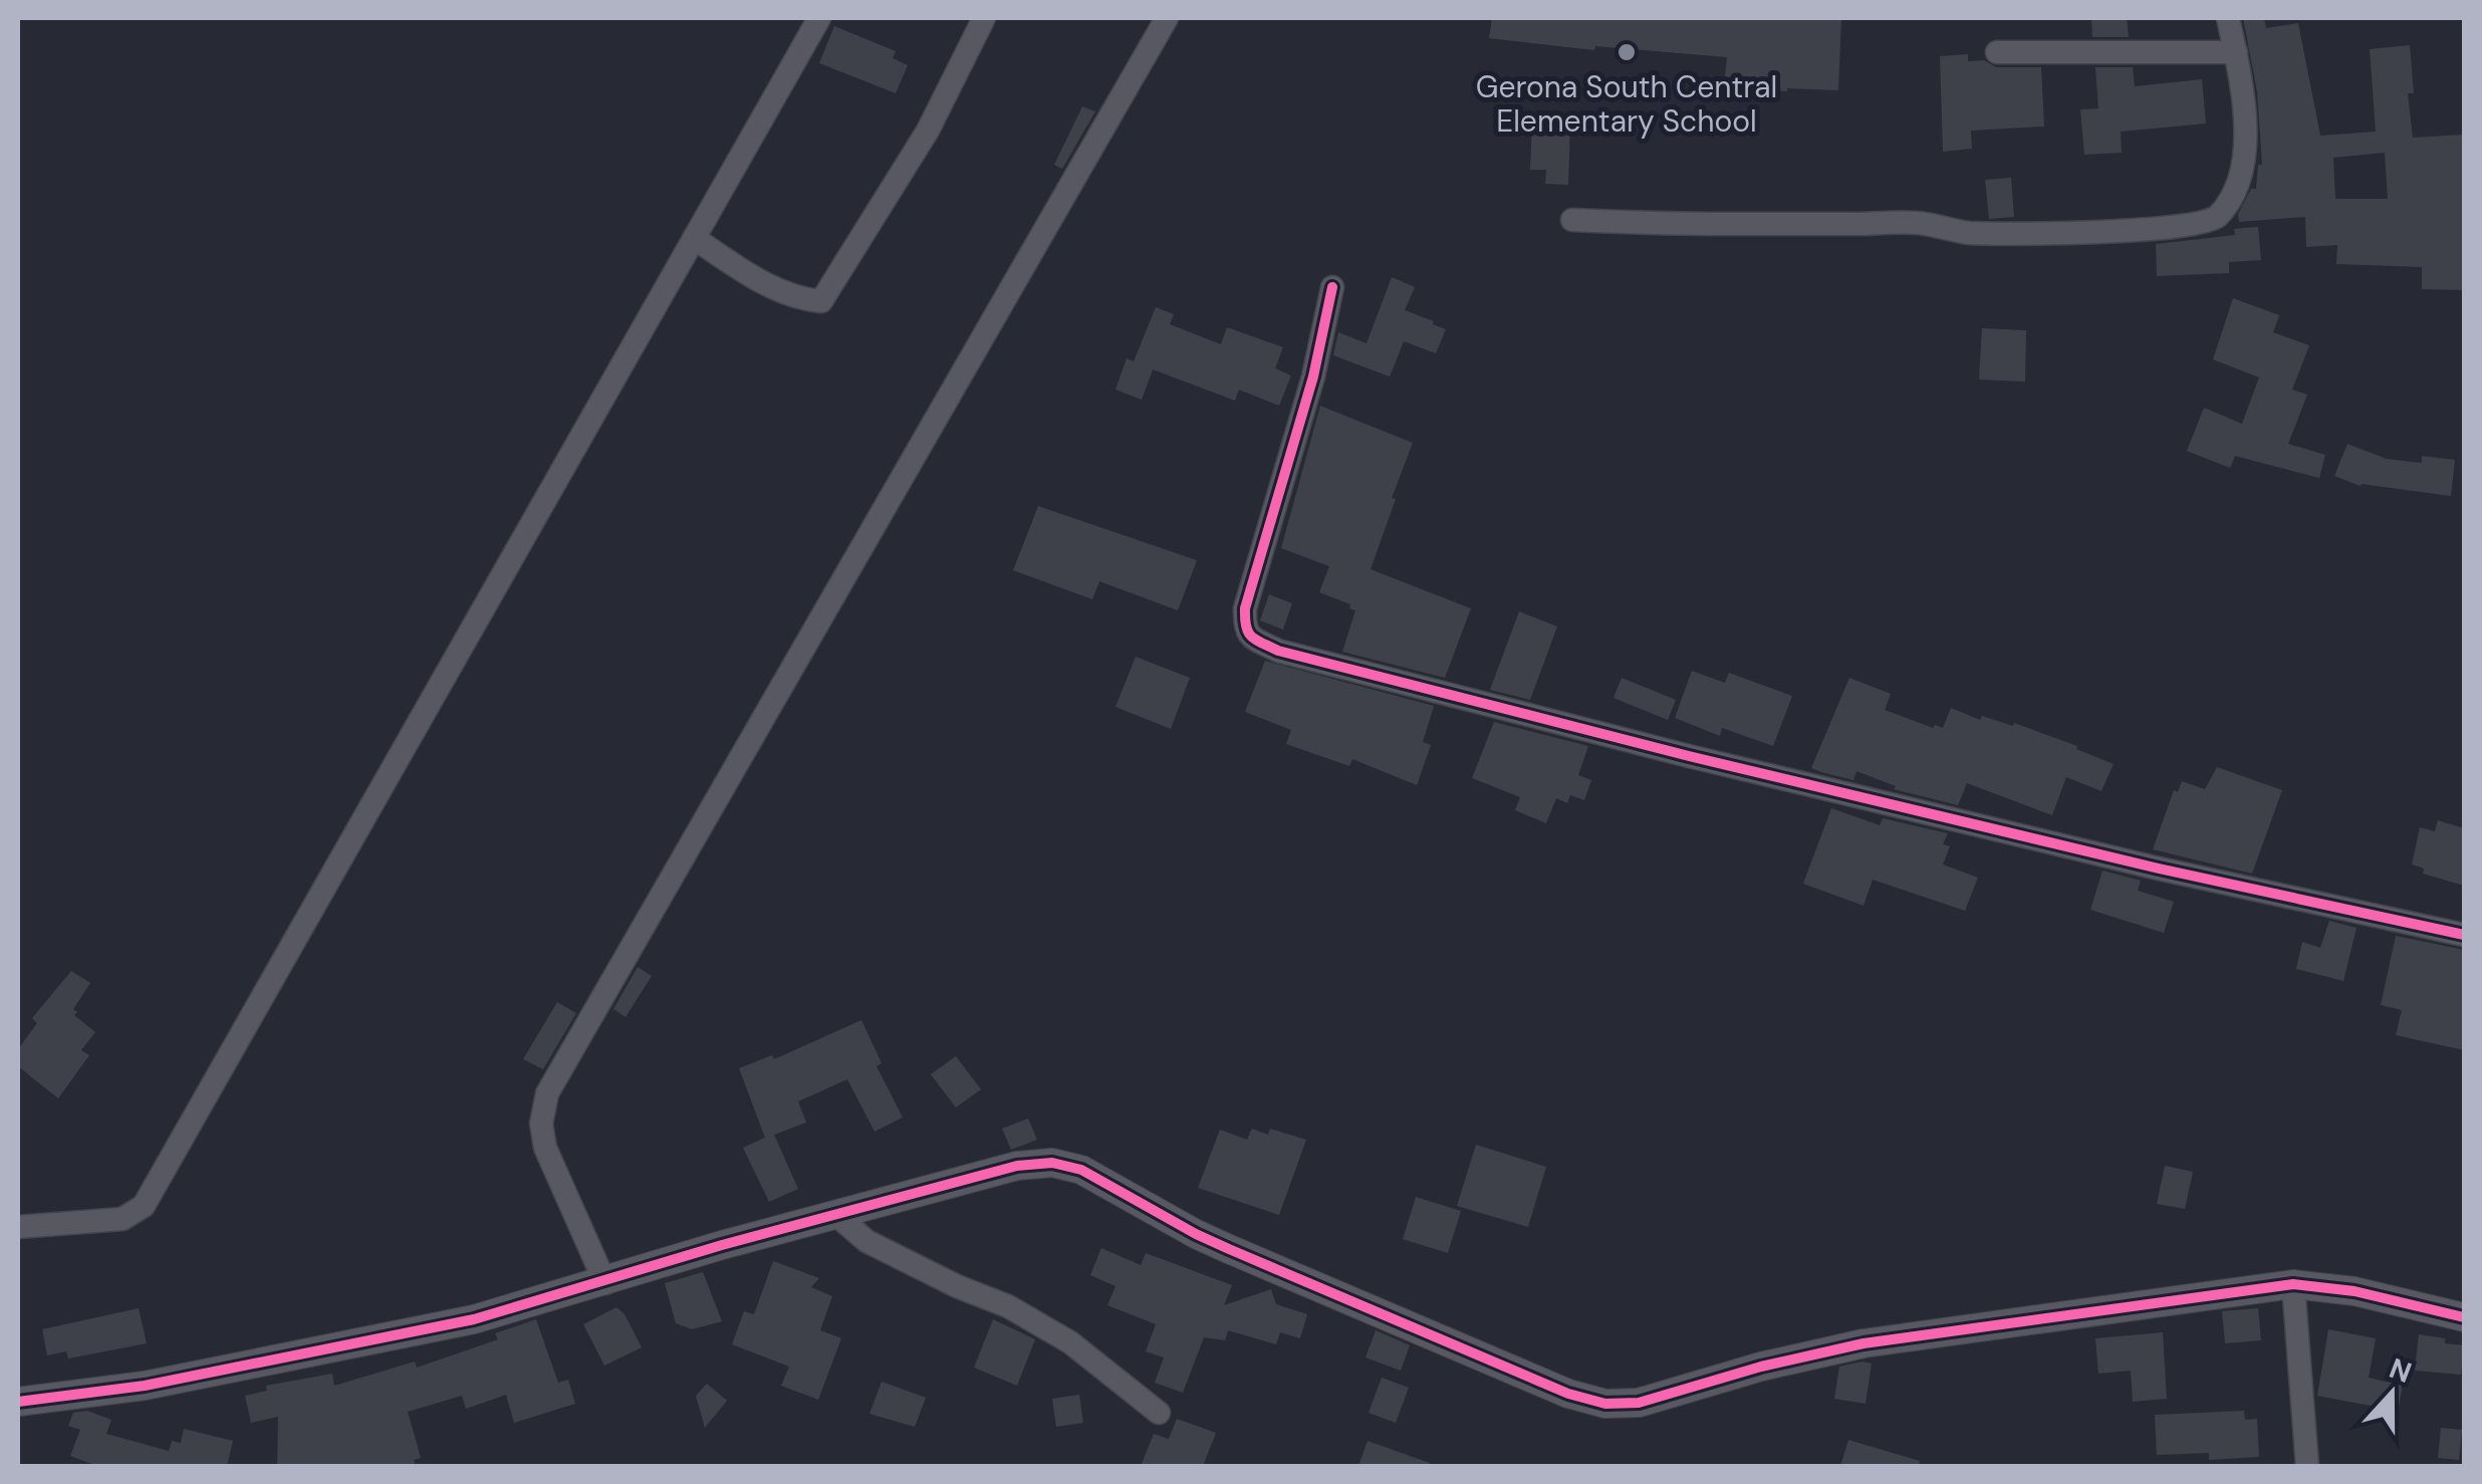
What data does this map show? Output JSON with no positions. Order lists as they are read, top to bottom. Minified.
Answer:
{"places":["Gerona South Central Elementary School"],"north":"top"}
